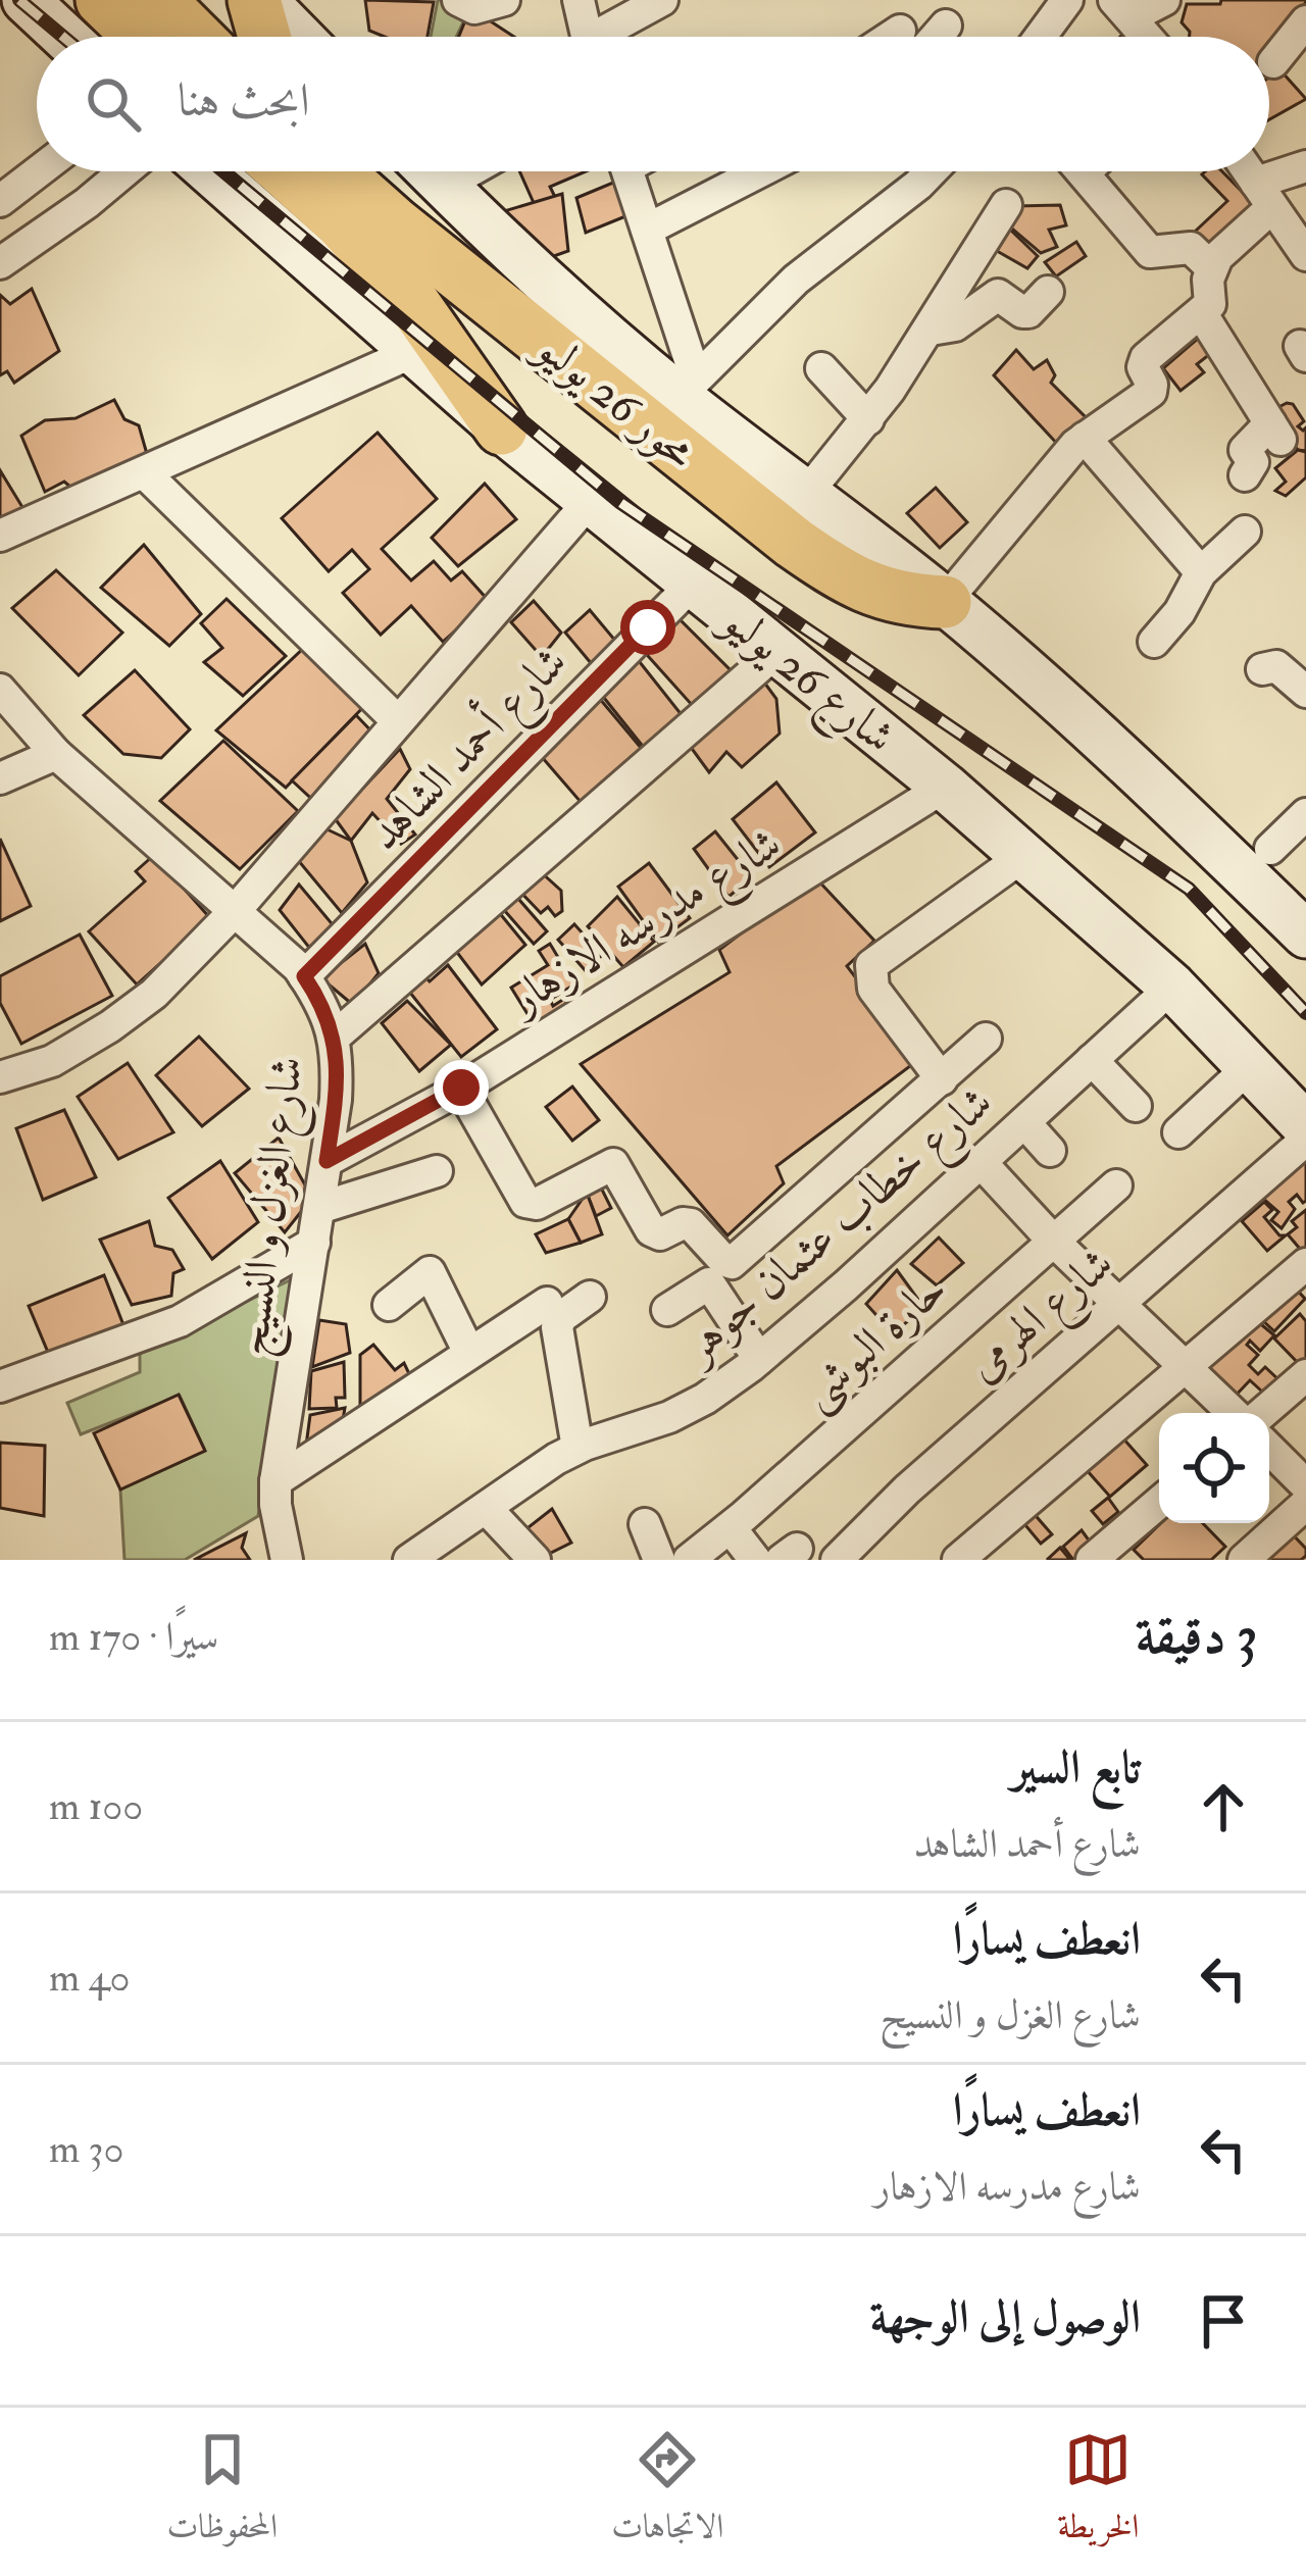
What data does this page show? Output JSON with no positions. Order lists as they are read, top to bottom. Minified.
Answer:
{"streets":{"highway":["محور 26 يوليو"],"main road":["شارع 26 يوليو"],"street":["شارع أحمد الشاهد","شارع مدرسه الازهار","شارع الغزل و النسيج","شارع خطاب عثمان جوهر","شارع الهرمى","حارة البوشى"]},"crossings":[["محور 26 يوليو","شارع 26 يوليو"],["شارع 26 يوليو","شارع أحمد الشاهد"],["شارع 26 يوليو","شارع مدرسه الازهار"],["شارع 26 يوليو","شارع خطاب عثمان جوهر"],["شارع أحمد الشاهد","شارع الغزل و النسيج"],["شارع مدرسه الازهار","شارع الغزل و النسيج"]],"page":{"search":"ابحث هنا","heading":["3 دقيقة","سيرًا · 170 m"],"list":[["تابع السير","شارع أحمد الشاهد","100 m"],["انعطف يسارًا","شارع الغزل و النسيج","40 m"],["انعطف يسارًا","شارع مدرسه الازهار","30 m"],"الوصول إلى الوجهة"],"nav":["الخريطة","الاتجاهات","المحفوظات"]}}
